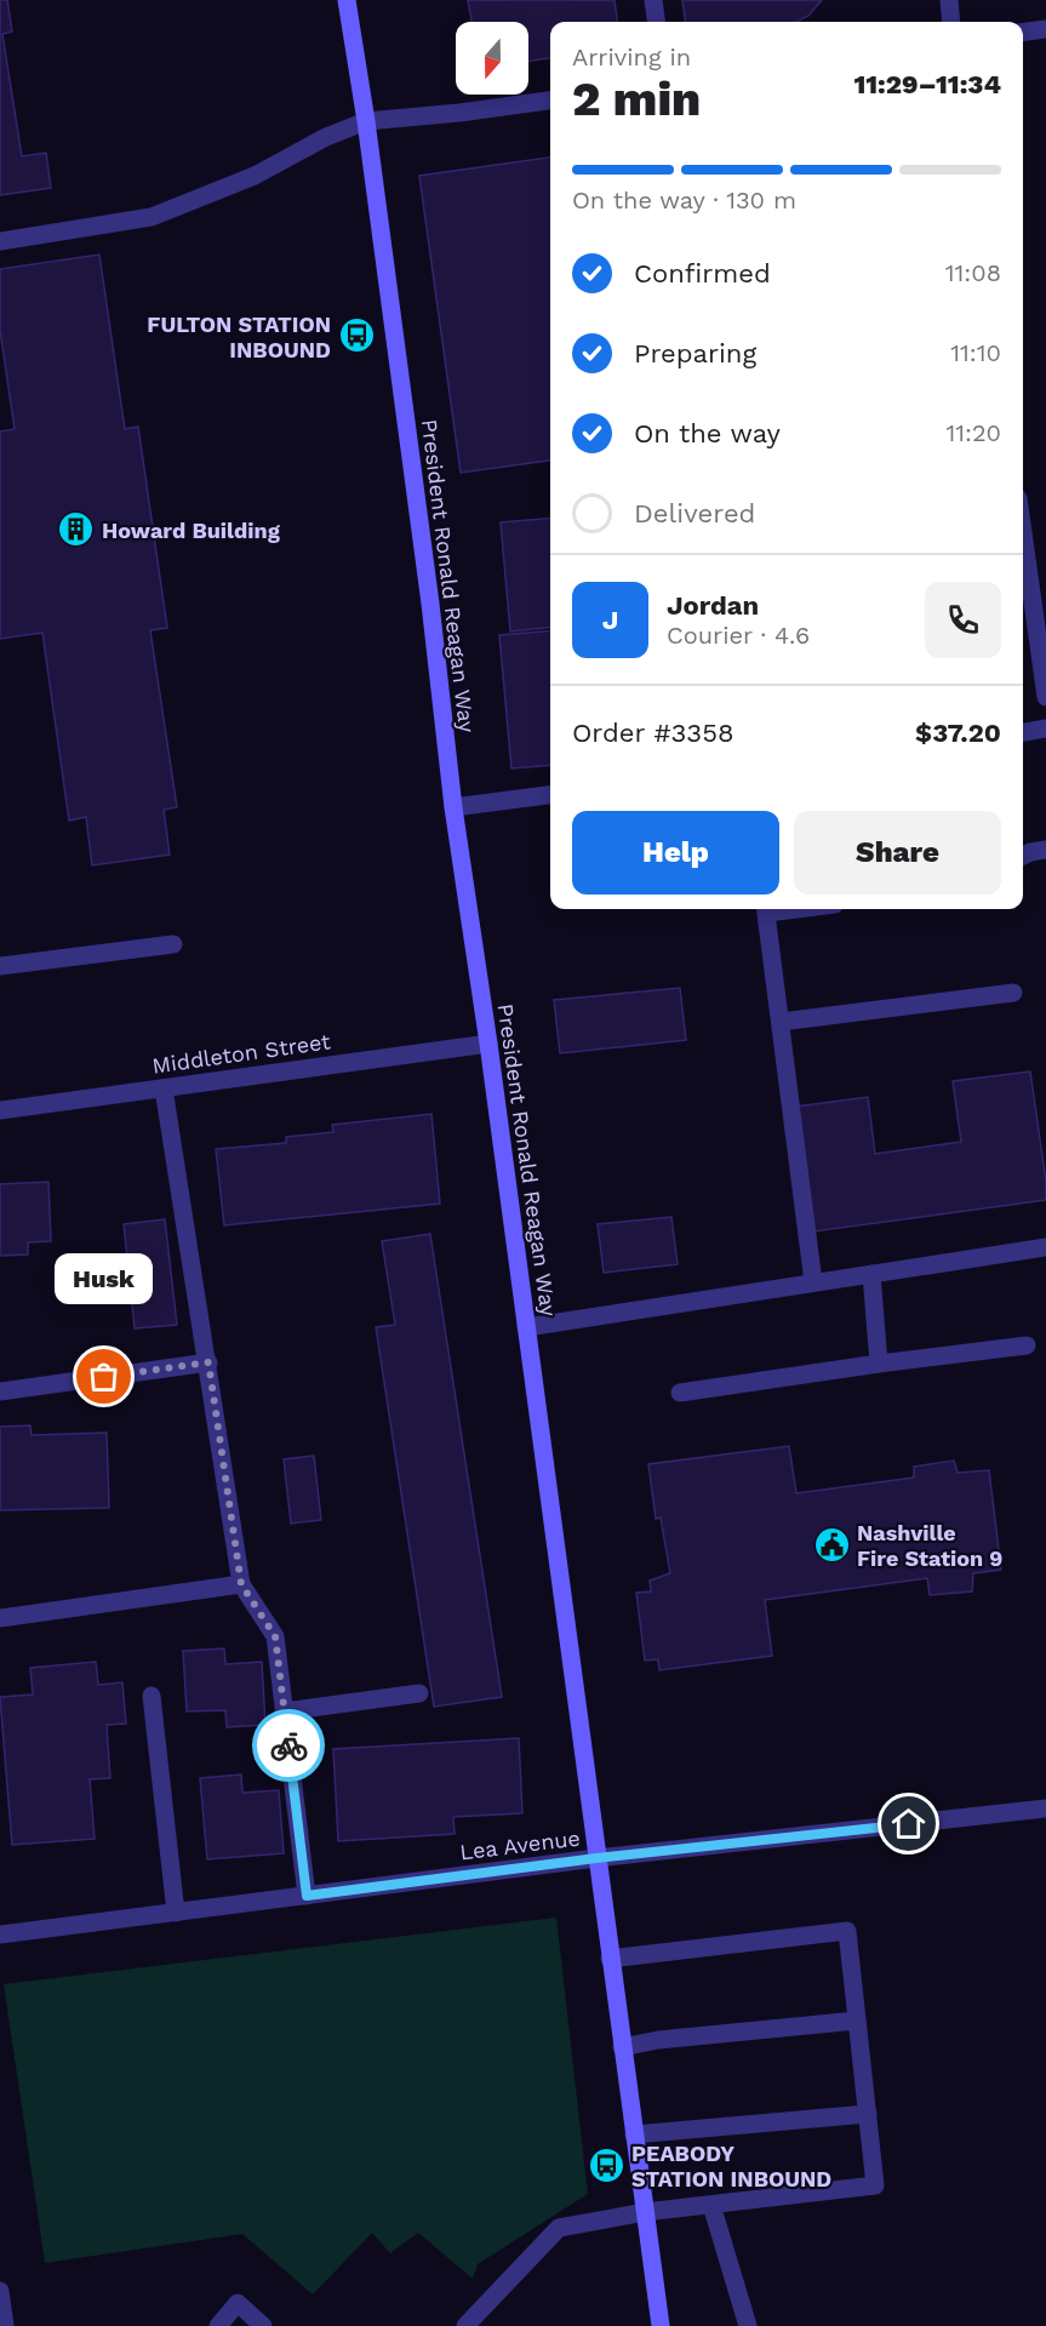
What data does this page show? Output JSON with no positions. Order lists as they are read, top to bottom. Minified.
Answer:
{"streets":{"street":["President Ronald Reagan Way","Middleton Street","Lea Avenue"]},"crossings":[["President Ronald Reagan Way","Middleton Street"],["President Ronald Reagan Way","Lea Avenue"]],"places":{"bus stop":["FULTON STATION INBOUND","PEABODY STATION INBOUND"],"building":["Howard Building"],"other":["Husk"],"public building":["Nashville Fire Station 9"]},"north":"bottom","page":{"heading":["2 min","Arriving in","11:29–11:34"],"panel":["Jordan","Courier · 4.6","Order #3358","$37.20"],"bar":"On the way · 130 m","list":[["Confirmed","11:08"],["Preparing","11:10"],["On the way","11:20"],"Delivered"],"round":"J","buttons":["Help","Share"],"bubble":"Husk"}}
